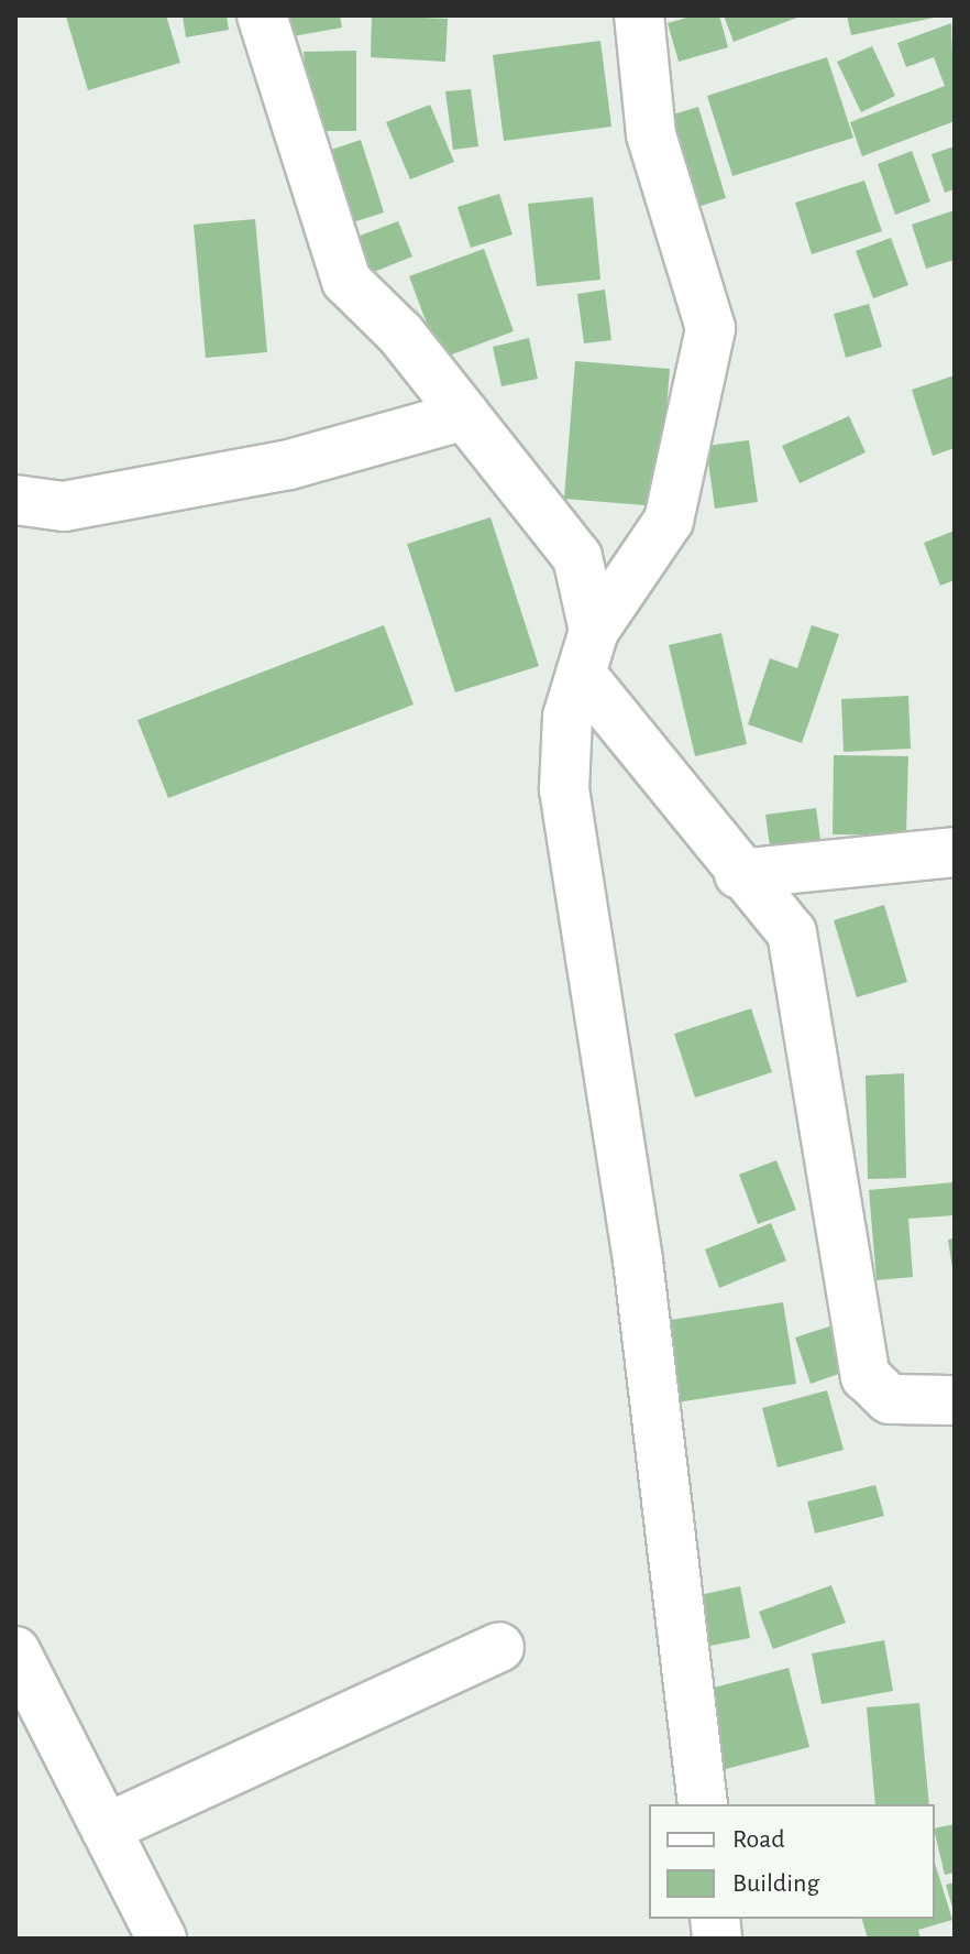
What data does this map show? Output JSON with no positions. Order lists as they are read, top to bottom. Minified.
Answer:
{"legend":["Road","Building"]}
